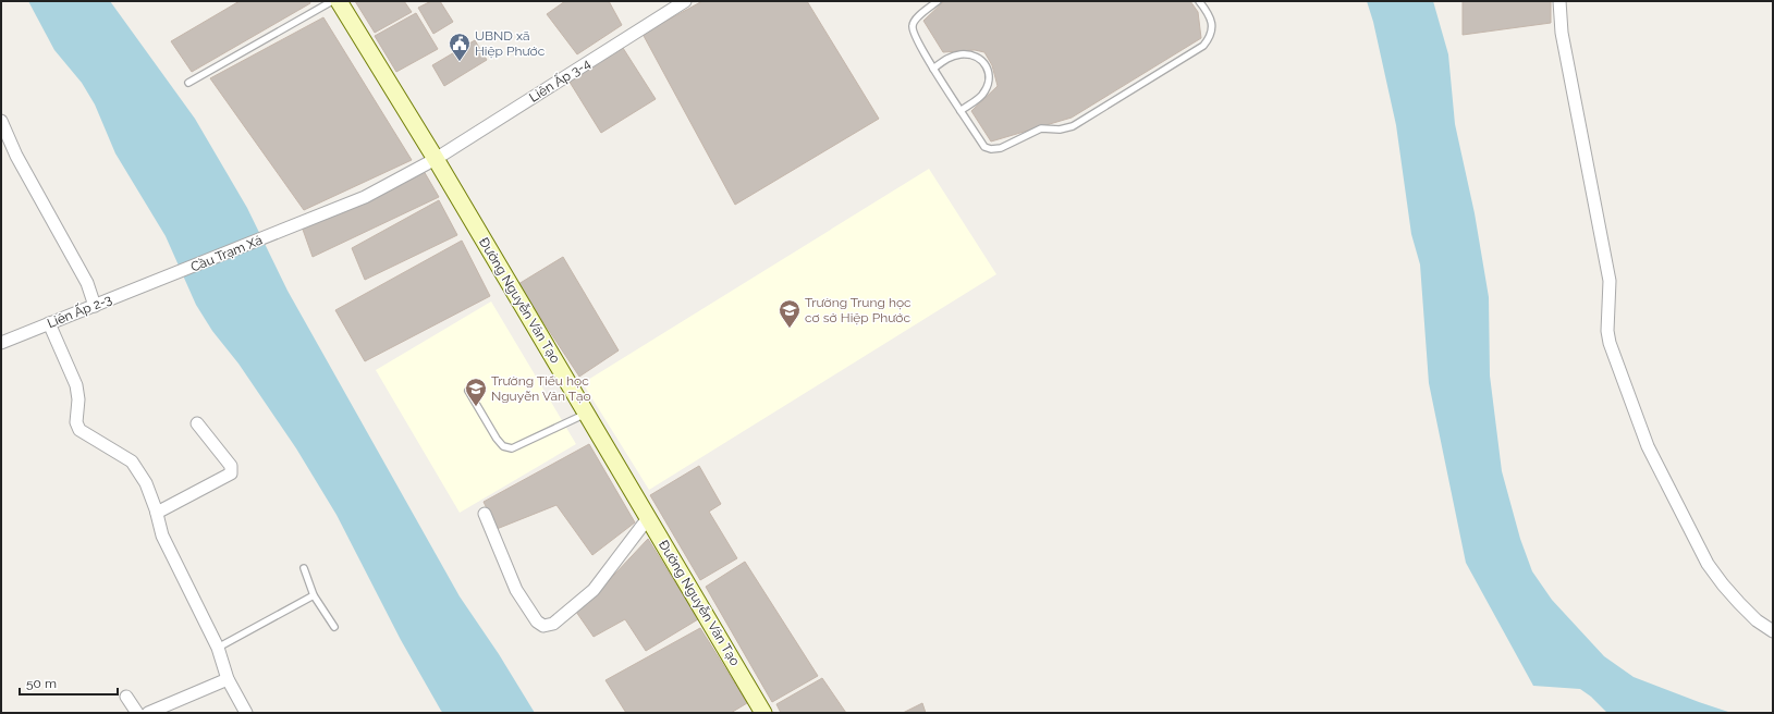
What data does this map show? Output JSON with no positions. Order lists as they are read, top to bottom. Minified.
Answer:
{"streets":{"main road":["Đường Nguyễn Văn Tạo"],"street":["Liên Ấp 3-4","Cầu Trạm Xá","Liên Ấp 2-3"]},"crossings":[["Liên Ấp 3-4","Cầu Trạm Xá"],["Liên Ấp 3-4","Đường Nguyễn Văn Tạo"],["Cầu Trạm Xá","Đường Nguyễn Văn Tạo"],["Cầu Trạm Xá","Liên Ấp 2-3"]],"places":{"public building":["UBND xã Hiệp Phước"],"school or university":["Trường Trung học cơ sở Hiệp Phước","Trường Tiểu học Nguyễn Văn Tạo"]},"scale_bar":"50 m"}
